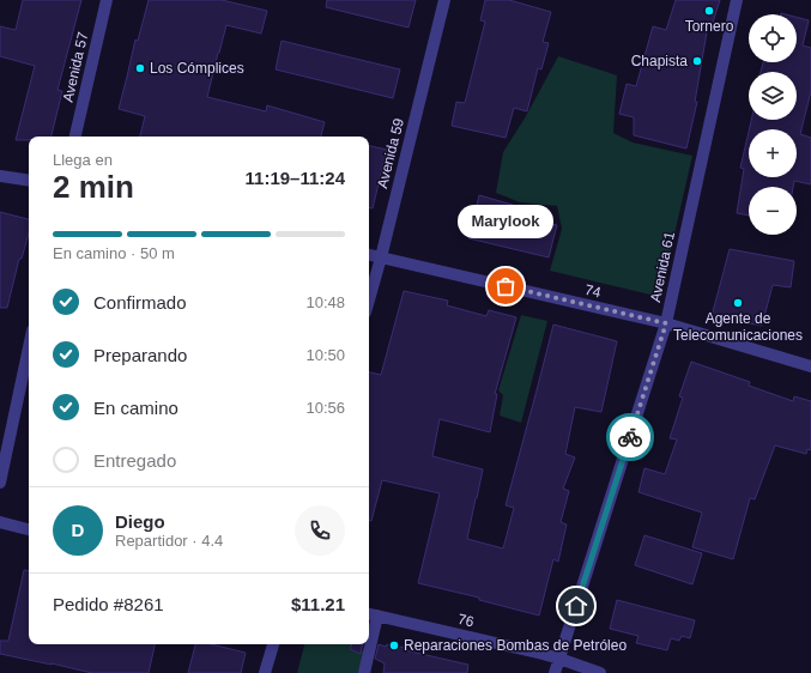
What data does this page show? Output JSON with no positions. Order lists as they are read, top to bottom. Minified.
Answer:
{"streets":{"street":["Avenida 57","Avenida 59","Avenida 61","74","76"]},"crossings":[["Avenida 59","74"],["Avenida 61","74"],["Avenida 61","76"]],"places":["Tornero","Chapista","Los Cómplices","Marylook","Agente de Telecomunicaciones","Reparaciones Bombas de Petróleo"],"page":{"map_buttons":["+","−"],"heading":["2 min","Llega en","11:19–11:24"],"panel":["Diego","Repartidor · 4.4","Pedido #8261","$11.21"],"bubble":"Marylook","bar":"En camino · 50 m","list":[["Confirmado","10:48"],["Preparando","10:50"],["En camino","10:56"],"Entregado"],"round":"D"}}
